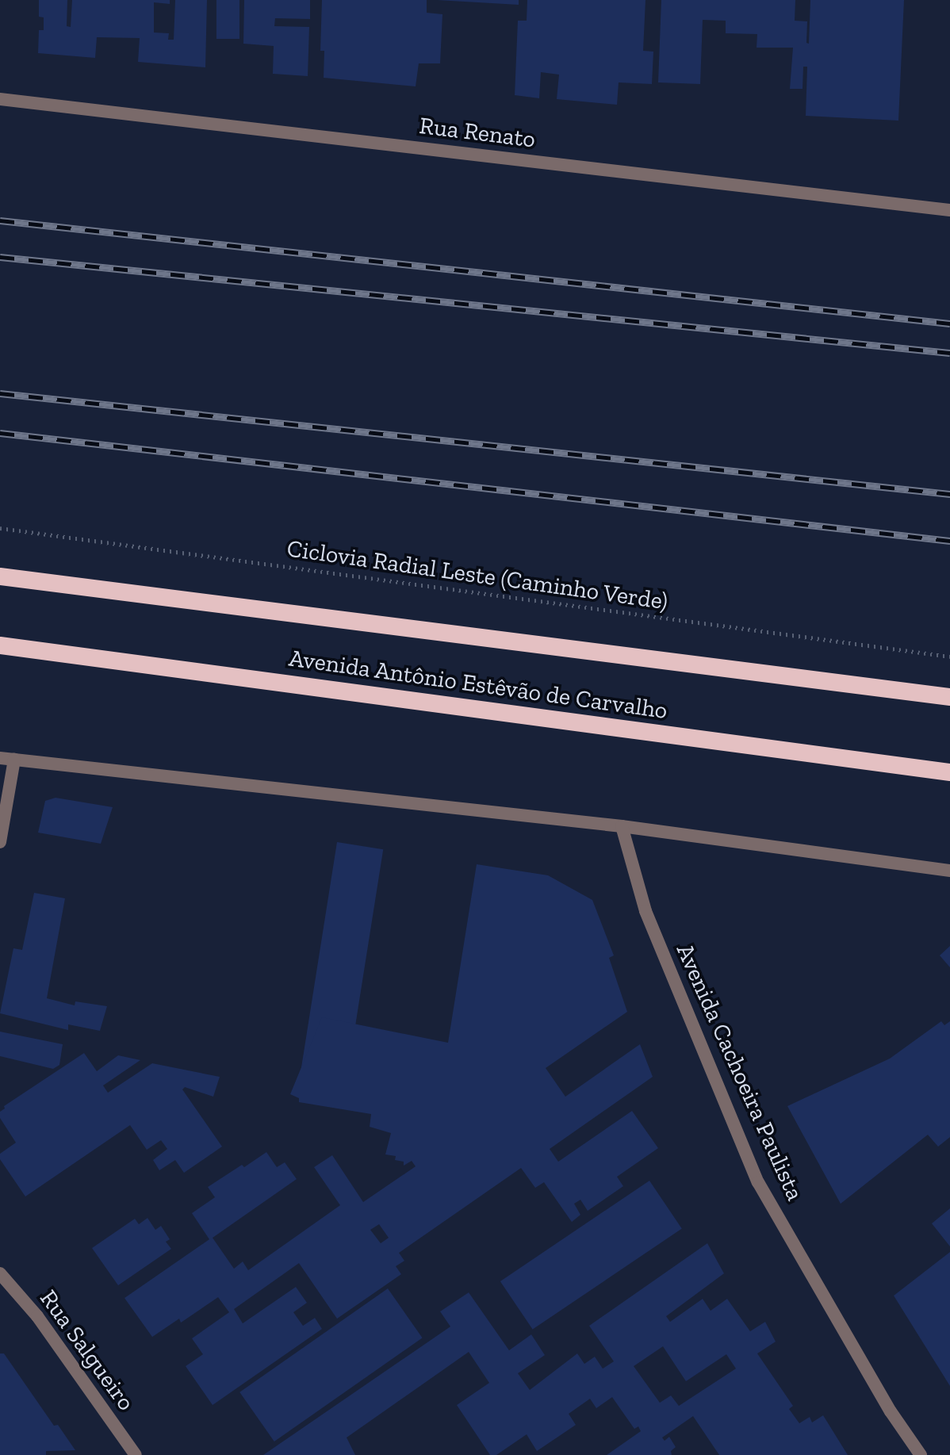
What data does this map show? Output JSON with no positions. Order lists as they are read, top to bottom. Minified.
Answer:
{"streets":{"highway":["Avenida Antônio Estêvão de Carvalho"],"street":["Rua Renato","Avenida Cachoeira Paulista","Rua Salgueiro"],"path":["Ciclovia Radial Leste (Caminho Verde)"]}}
